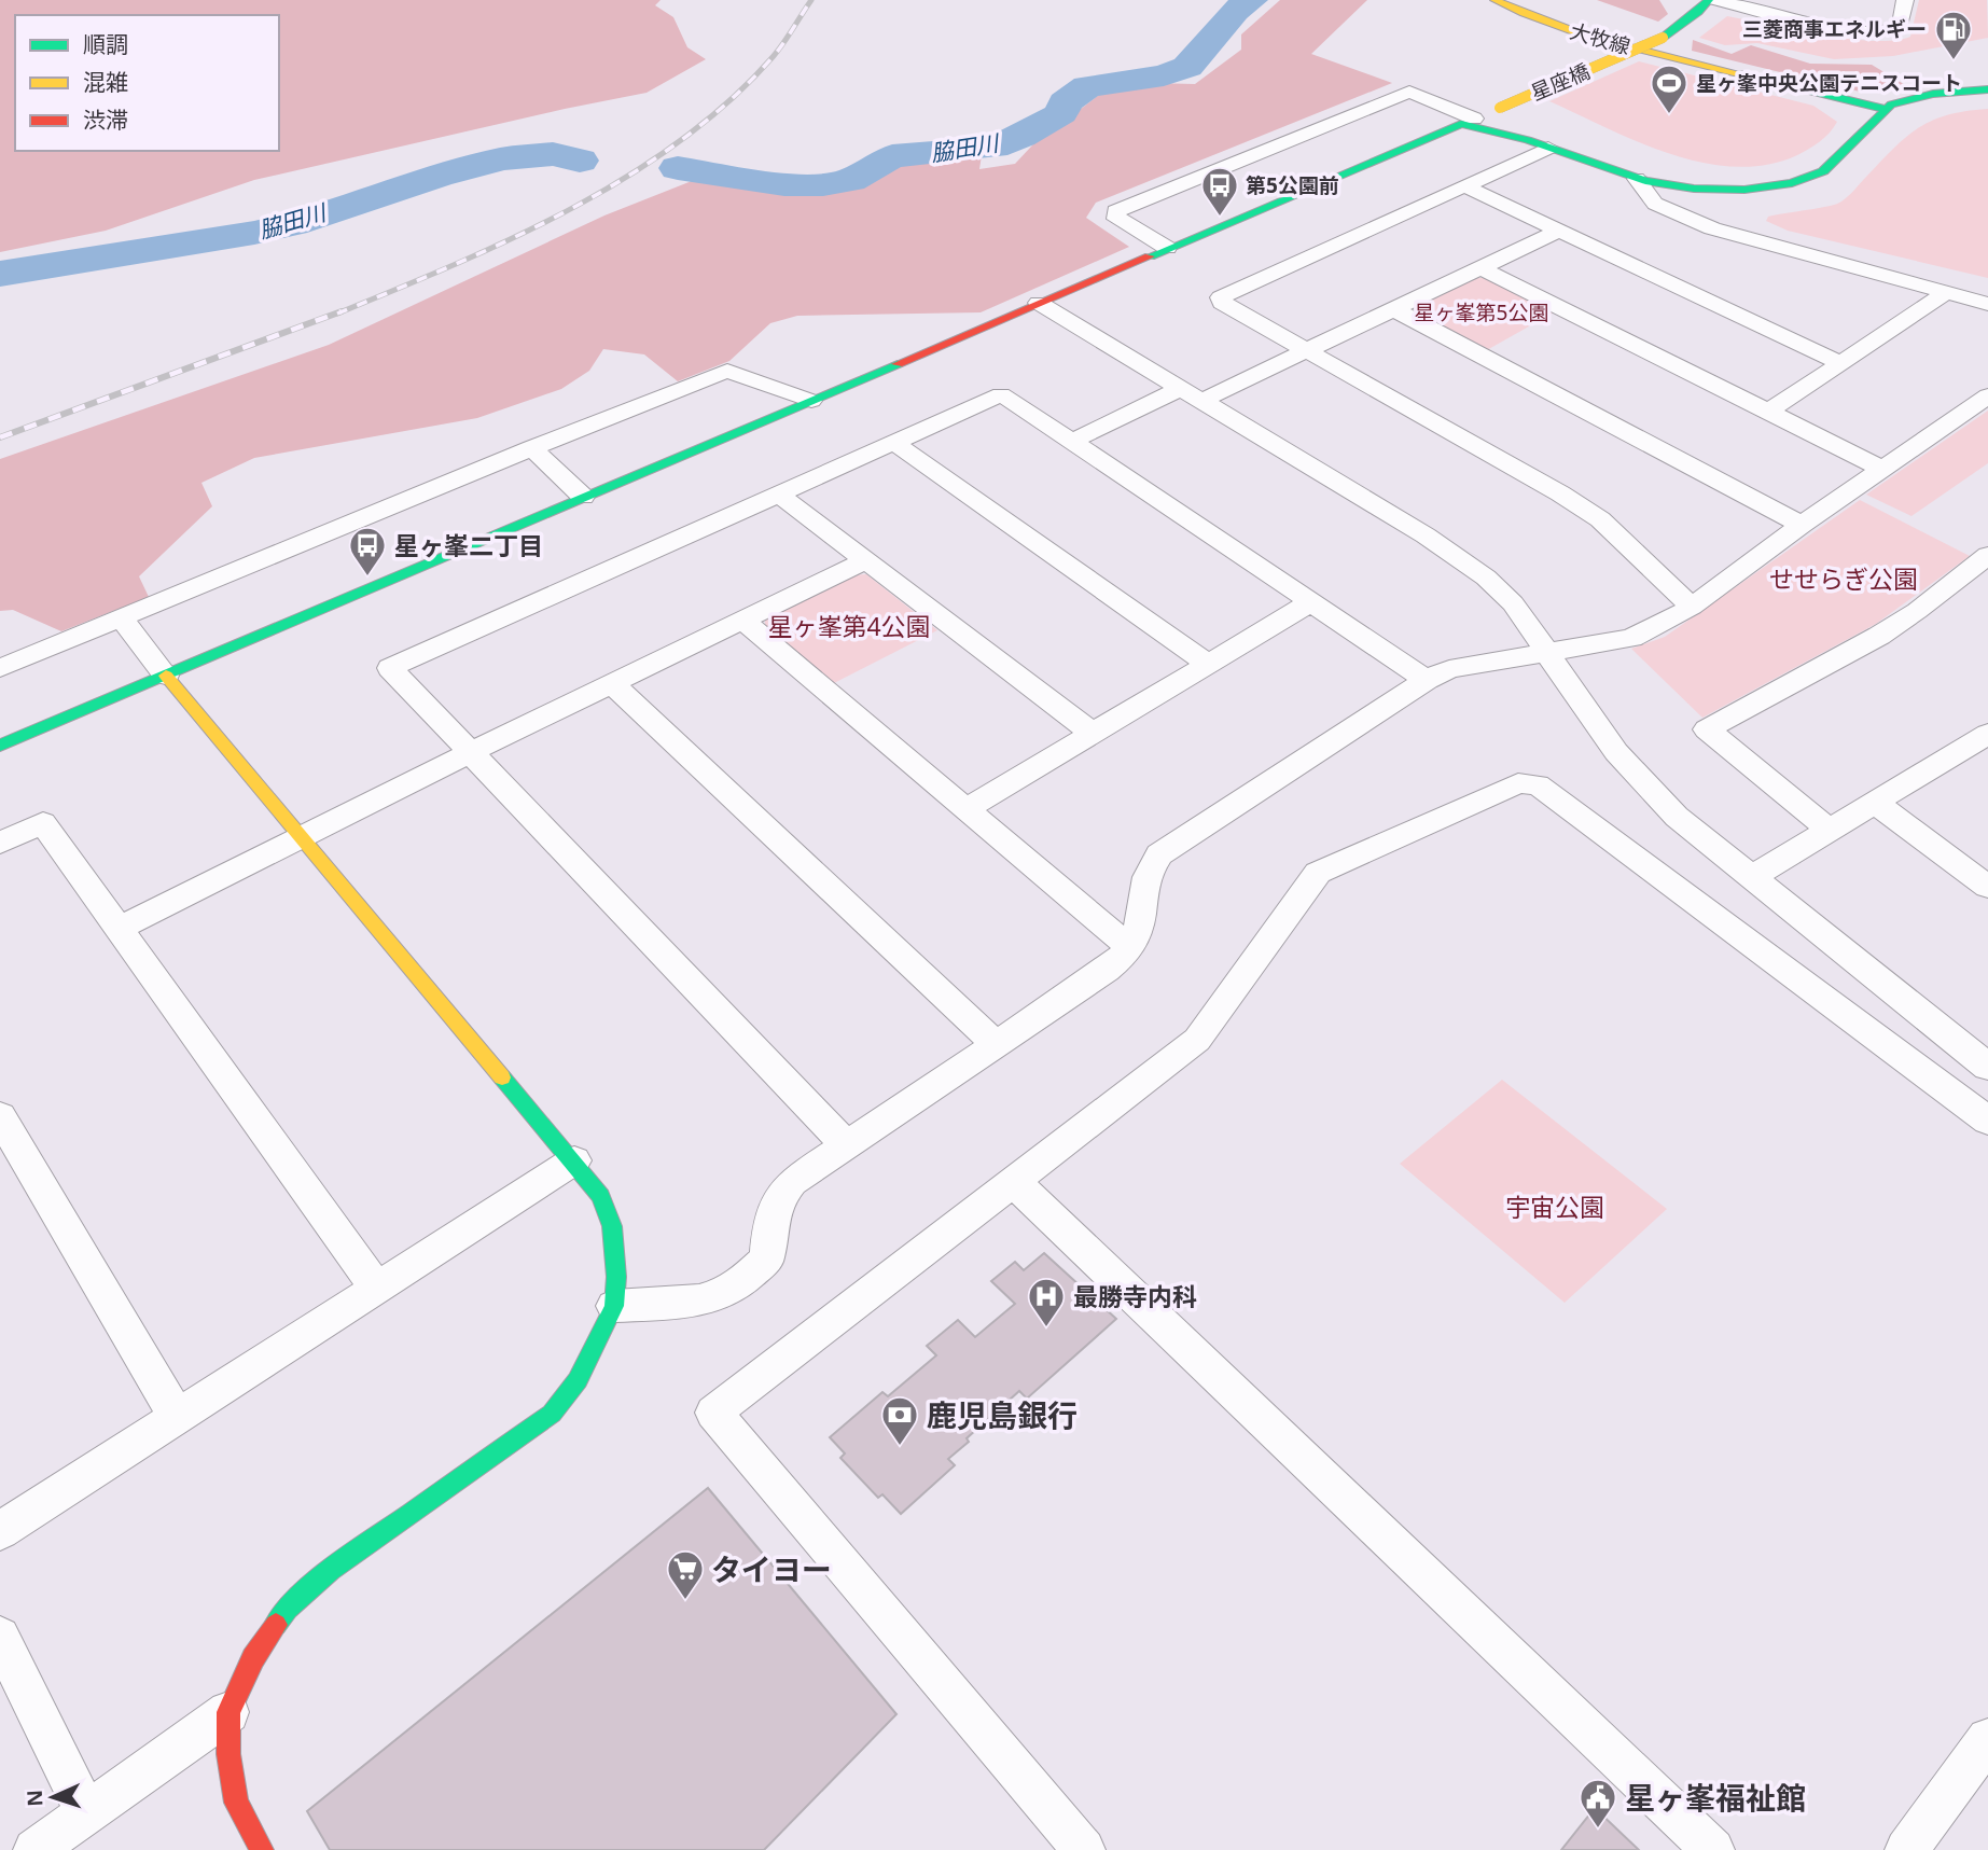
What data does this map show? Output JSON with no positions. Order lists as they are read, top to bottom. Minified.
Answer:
{"streets":{"street":["大牧線","星座橋"]},"water":["脇田川"],"parks":["星ヶ峯第5公園","せせらぎ公園","星ヶ峯第4公園","宇宙公園"],"places":{"fuel station":["三菱商事エネルギー"],"sports":["星ヶ峯中央公園テニスコート"],"bus stop":["第5公園前","星ヶ峯二丁目"],"hospital":["最勝寺内科"],"bank":["鹿児島銀行"],"supermarket":["タイヨー"],"public building":["星ヶ峯福祉館"]},"legend":["順調","混雑","渋滞"],"north":"left"}
